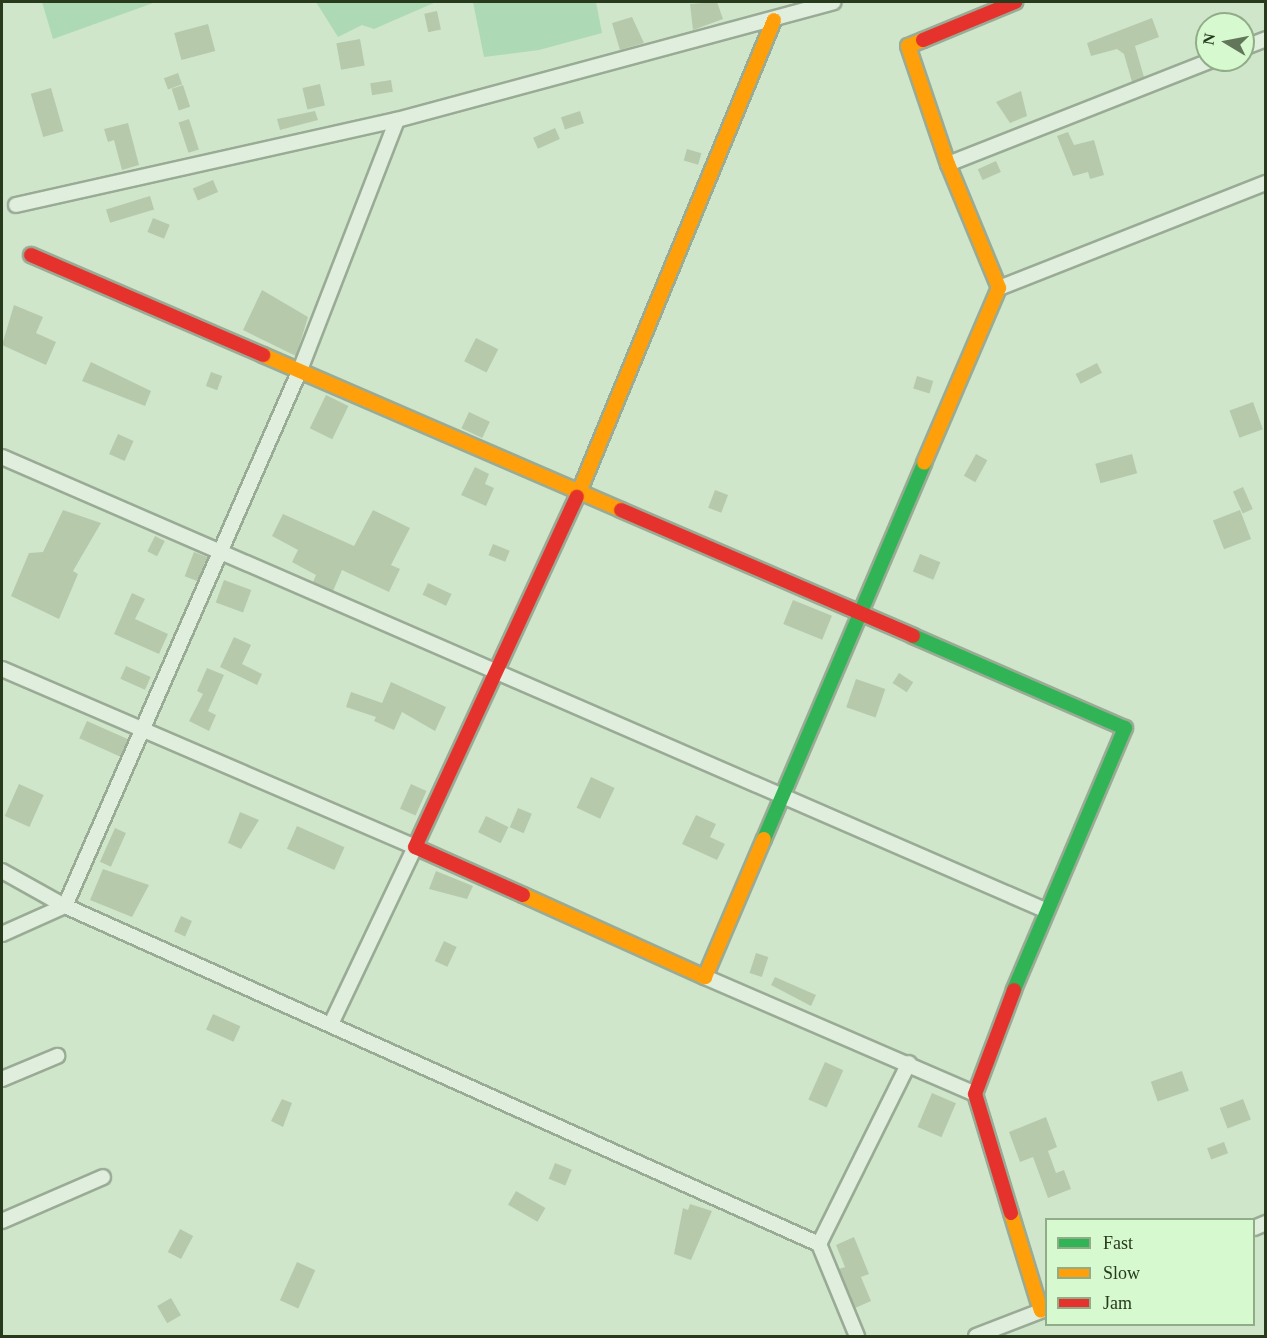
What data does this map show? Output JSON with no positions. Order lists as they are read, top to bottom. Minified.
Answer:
{"legend":["Fast","Slow","Jam"],"north":"left"}
